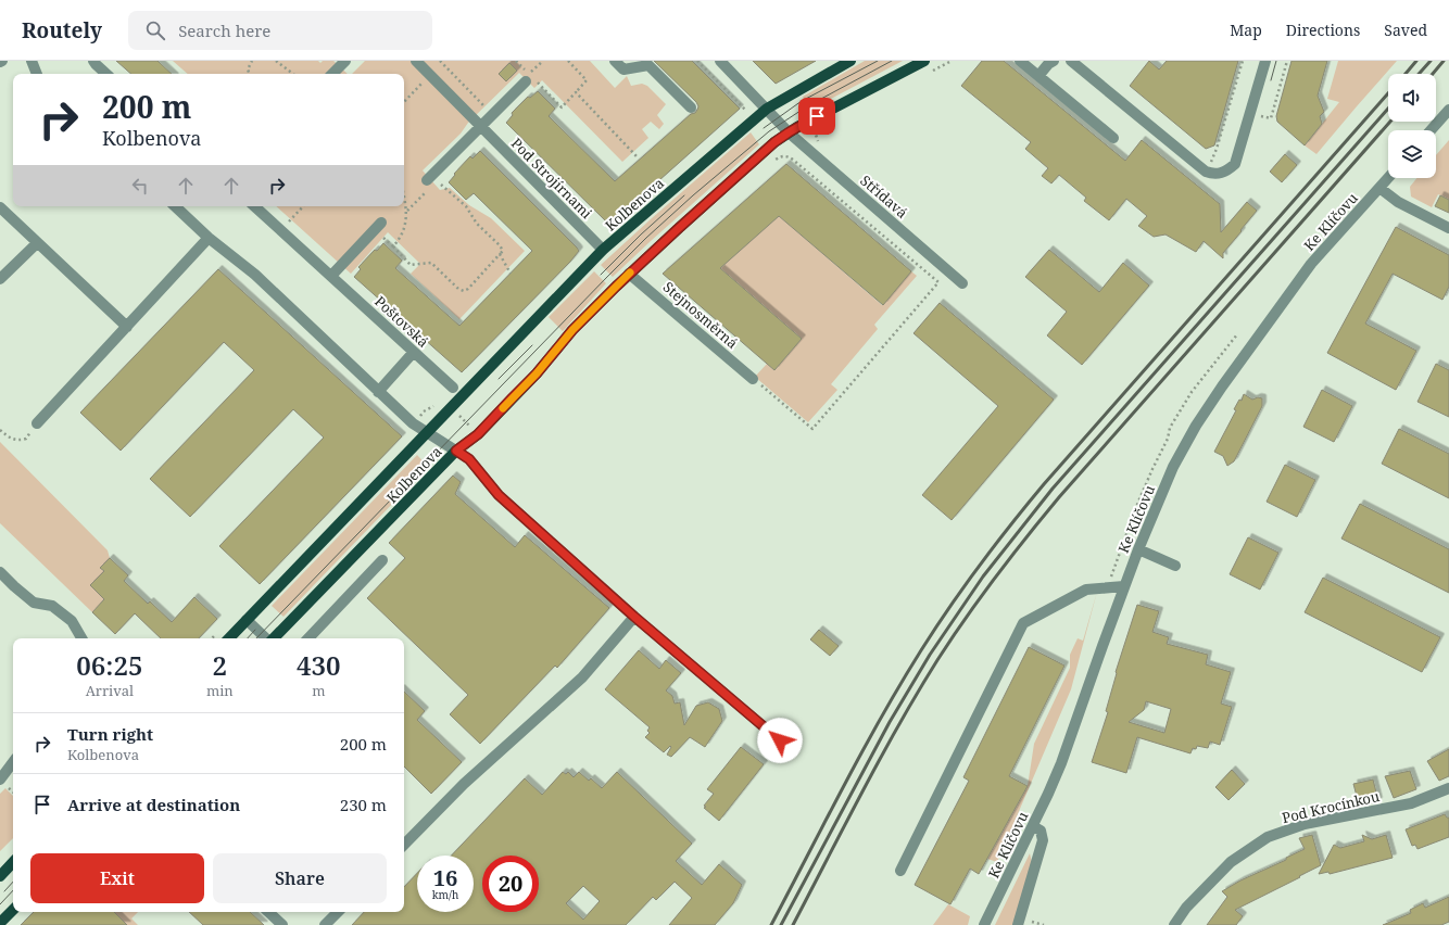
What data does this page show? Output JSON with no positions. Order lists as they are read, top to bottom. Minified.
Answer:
{"streets":{"main road":["Kolbenova"],"street":["Pod Strojírnami","Střídavá","Ke Klíčovu","Stejnosměrná","Poštovská","Pod Krocínkou"]},"crossings":[["Pod Strojírnami","Kolbenova"],["Střídavá","Kolbenova"],["Kolbenova","Stejnosměrná"]],"page":{"header":"Routely","search":"Search here","nav":["Map","Directions","Saved"],"turn":["200 m","Kolbenova"],"eta":["06:25","Arrival","2","min","430","m"],"list":[{"name":"Turn right","note":"Kolbenova","value":"200 m"},{"name":"Arrive at destination","value":"230 m"}],"buttons":["Exit","Share"],"speed":"16 km/h","limit":"20"}}
